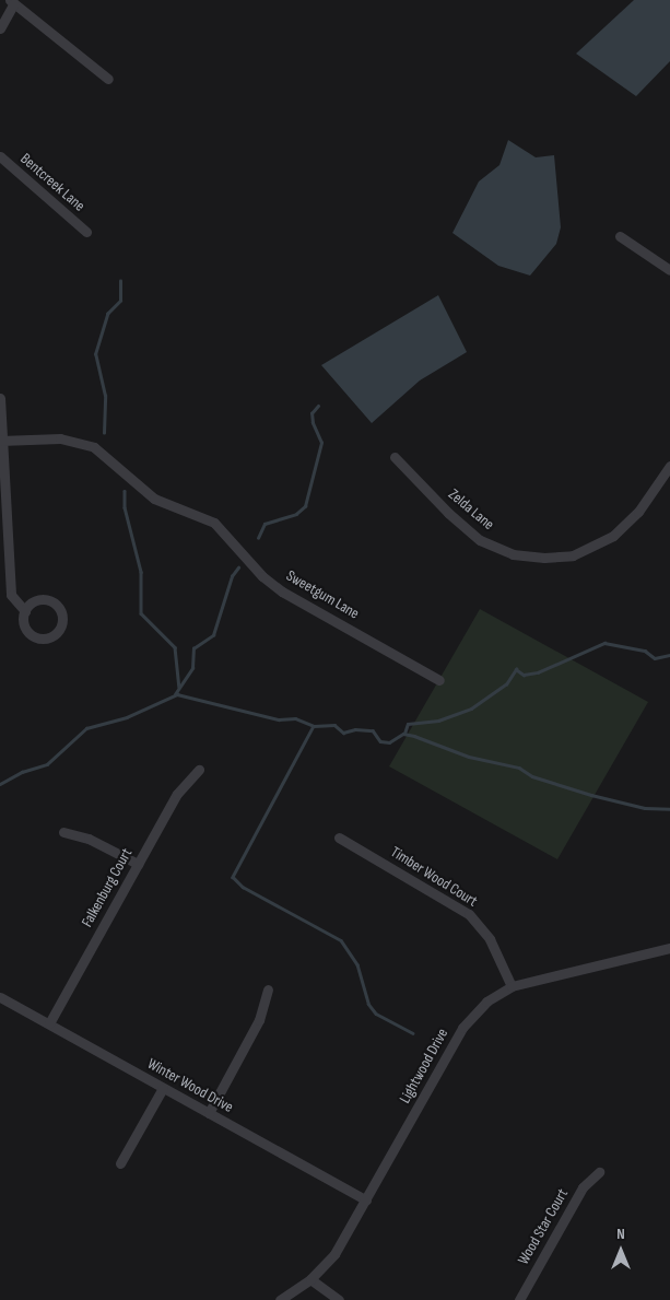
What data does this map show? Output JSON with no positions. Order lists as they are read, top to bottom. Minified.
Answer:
{"streets":{"street":["Bentcreek Lane","Zelda Lane","Sweetgum Lane","Timber Wood Court","Falkenburg Court","Lightwood Drive","Winter Wood Drive","Wood Star Court"]},"crossings":[["Timber Wood Court","Lightwood Drive"],["Falkenburg Court","Winter Wood Drive"],["Lightwood Drive","Winter Wood Drive"]],"north":"top"}
